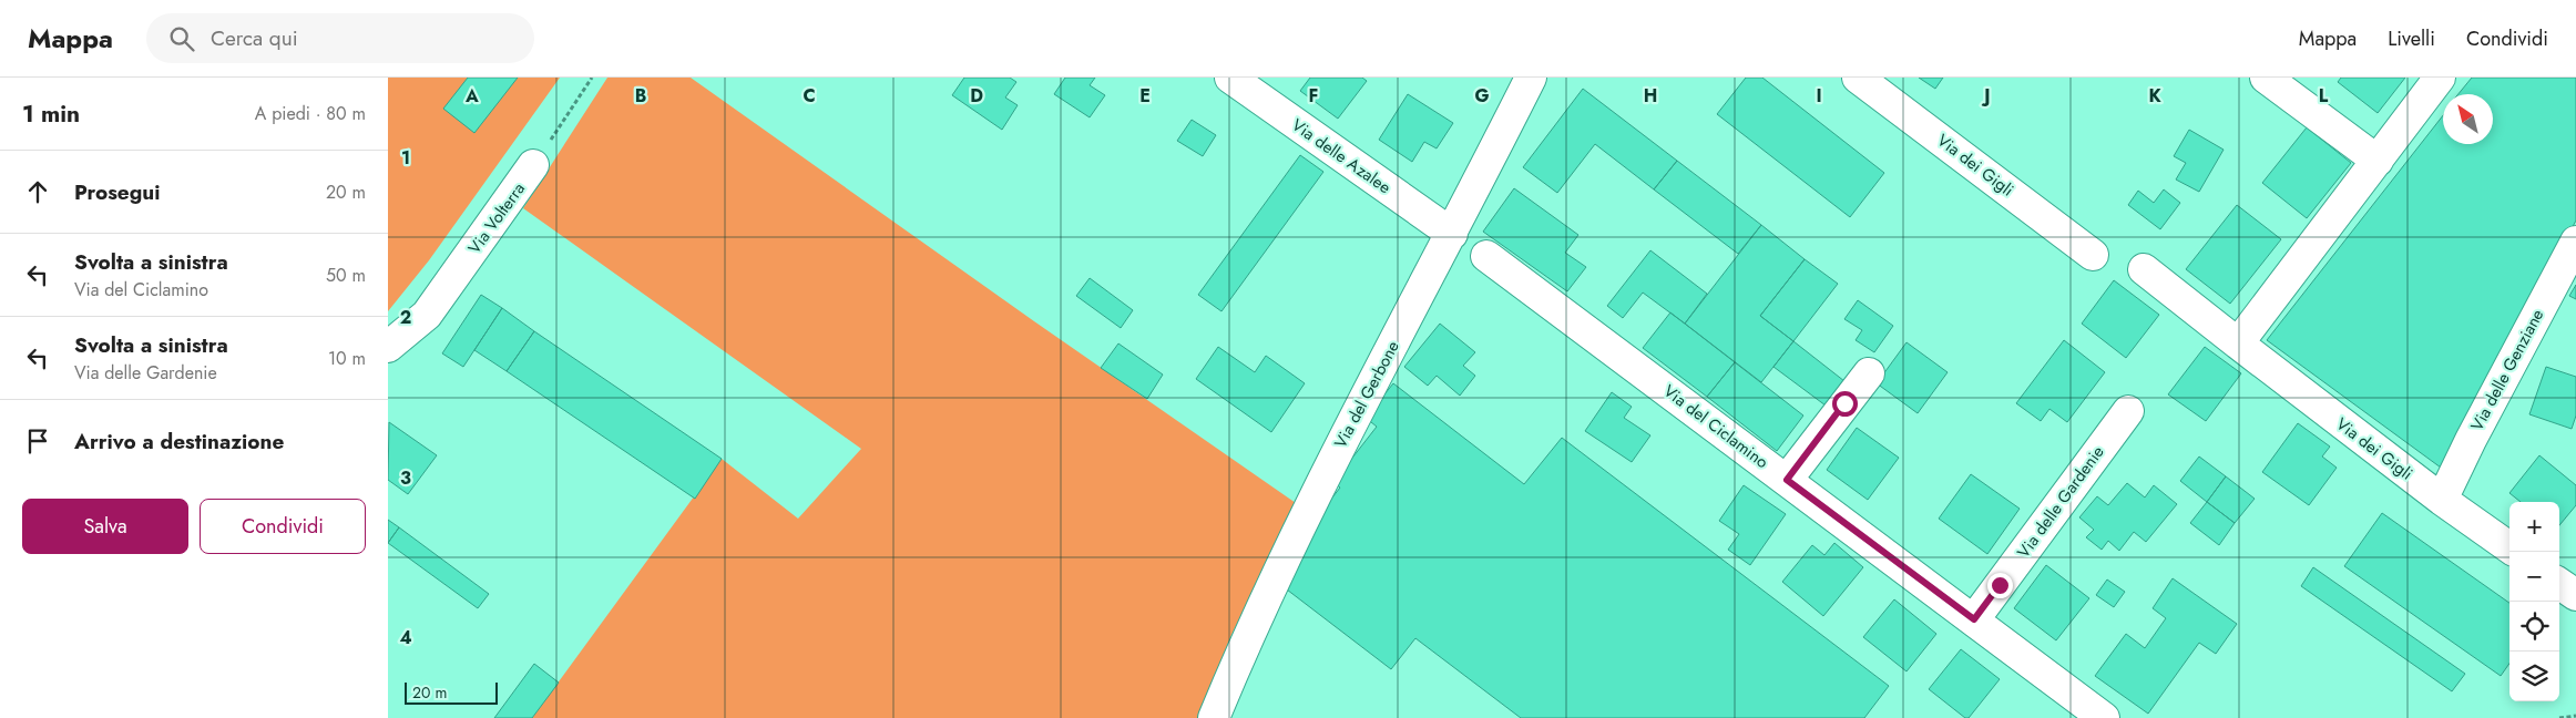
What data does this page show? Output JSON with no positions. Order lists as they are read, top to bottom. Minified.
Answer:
{"streets":{"street":["Via delle Azalee","Via dei Gigli","Via Volterra","Via delle Genziane","Via del Gerbone","Via del Ciclamino","Via delle Gardenie"]},"crossings":[["Via delle Azalee","Via del Gerbone"],["Via dei Gigli","Via delle Genziane"],["Via del Ciclamino","Via delle Gardenie"]],"scale_bar":"20 m","north":"top left","page":{"header":"Mappa","search":"Cerca qui","nav":["Mappa","Livelli","Condividi"],"heading":["1 min","A piedi · 80 m"],"list":[["Prosegui","20 m"],["Svolta a sinistra","Via del Ciclamino","50 m"],["Svolta a sinistra","Via delle Gardenie","10 m"],"Arrivo a destinazione"],"buttons":["Salva","Condividi"],"map_buttons":["+","−"],"scale":"20 m"},"grid":{"columns":["A","B","C","D","E","F","G","H","I","J","K","L"],"rows":["1","2","3","4"]}}
